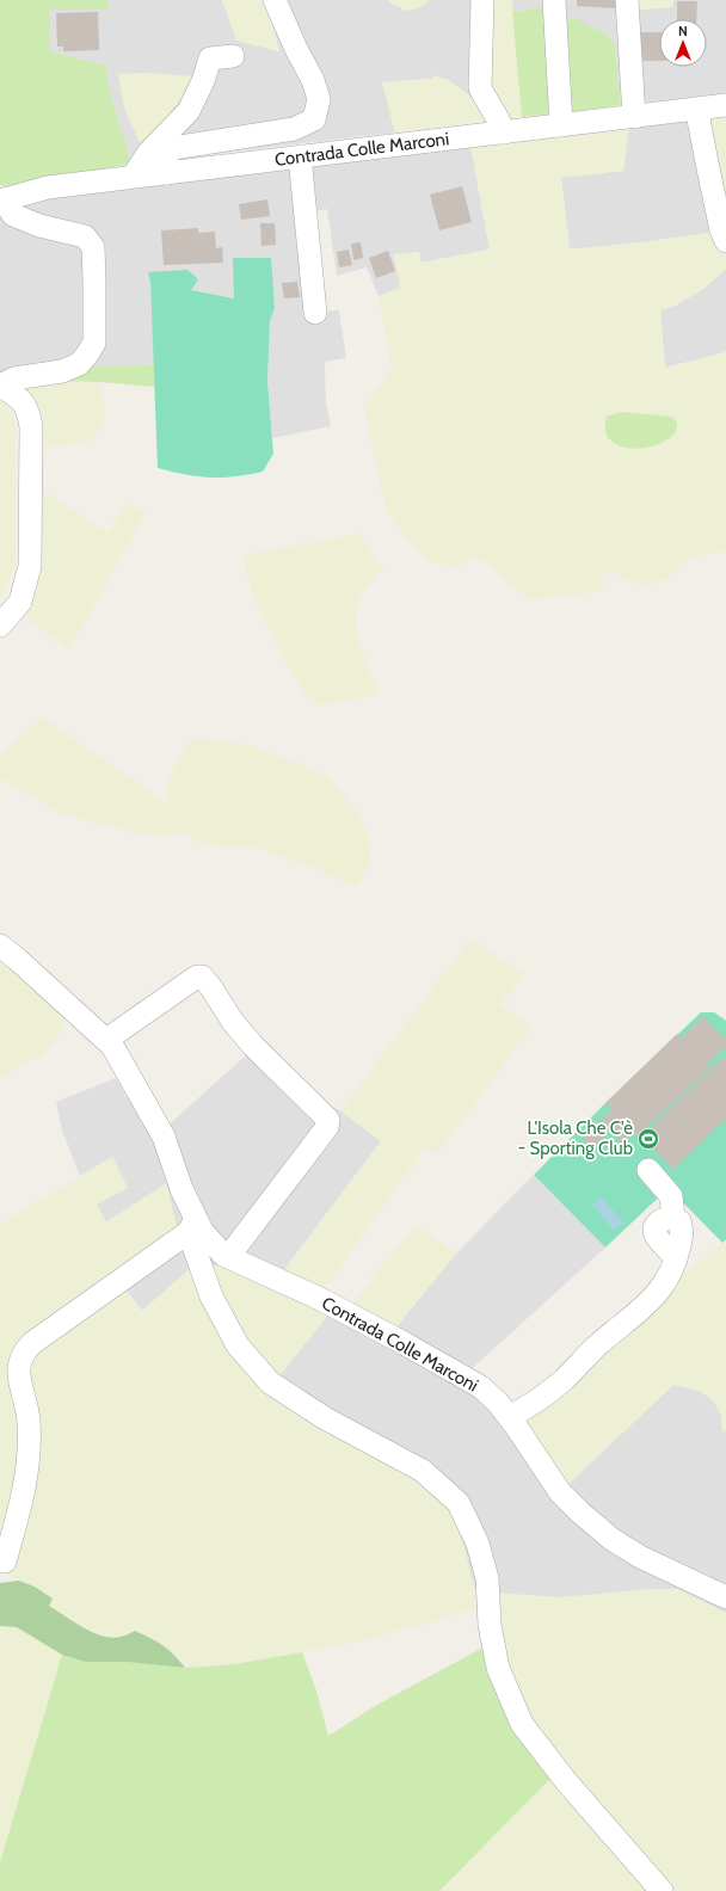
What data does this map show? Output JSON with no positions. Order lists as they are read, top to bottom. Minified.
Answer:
{"streets":{"street":["Contrada Colle Marconi"]},"places":{"sports":["L'Isola Che C'è - Sporting Club"]},"north":"top"}
